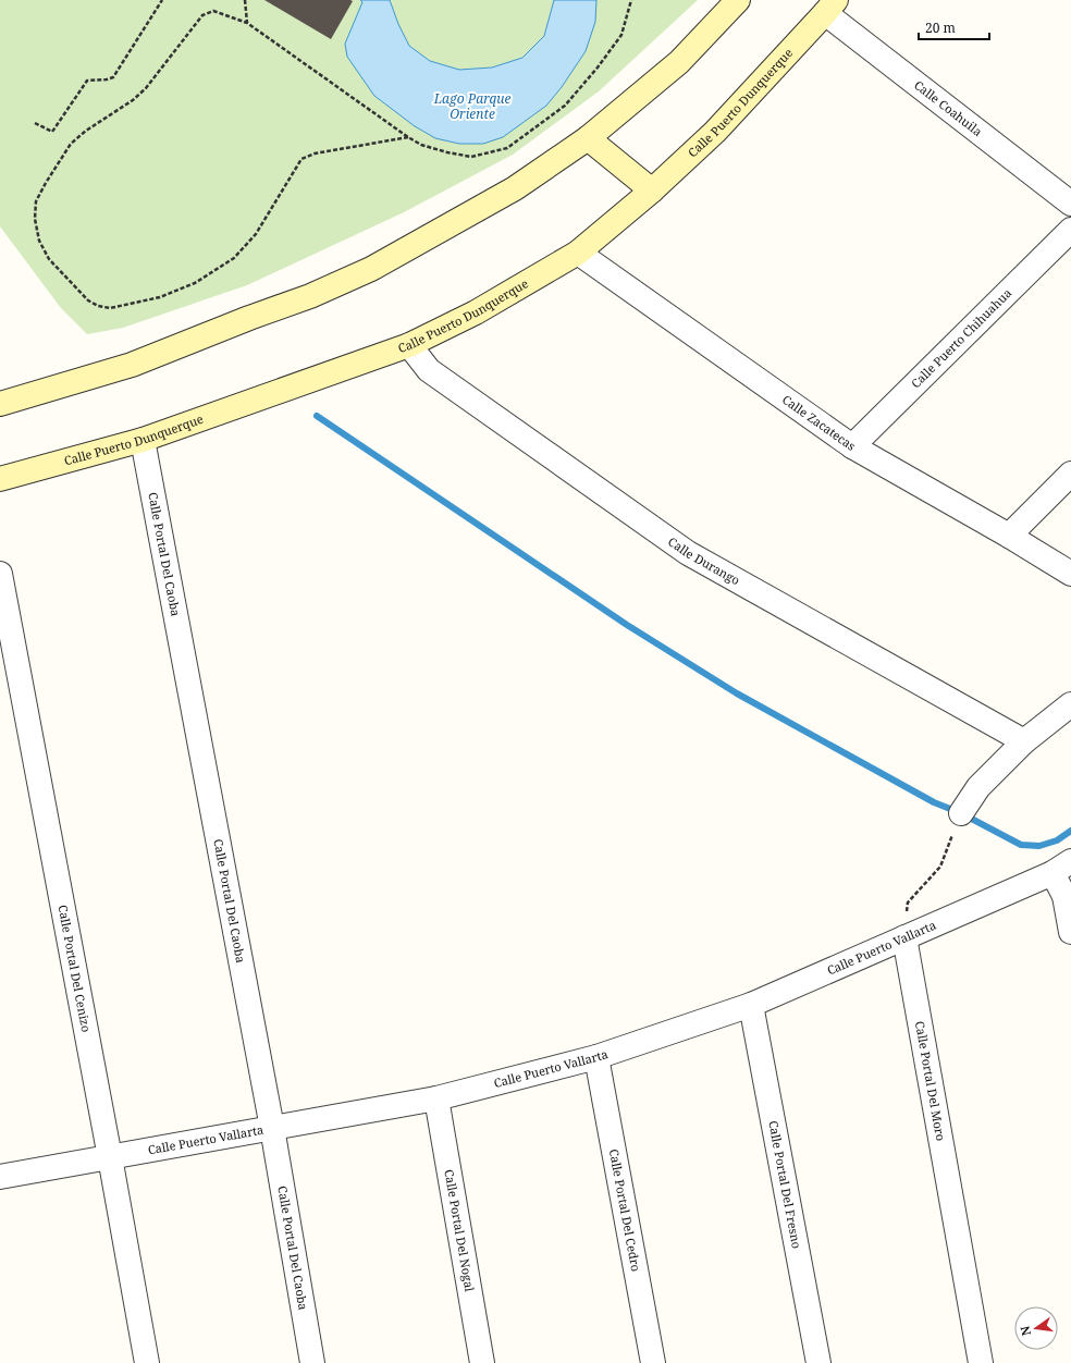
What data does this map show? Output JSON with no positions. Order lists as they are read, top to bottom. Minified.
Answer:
{"streets":{"main road":["Calle Puerto Dunquerque"],"street":["Calle Coahuila","Calle Puerto Chihuahua","Calle Zacatecas","Calle Portal Del Caoba","Calle Durango","Calle Puerto Vallarta","Calle Portal Del Cenizo","Calle Portal Del Moro","Calle Portal Del Fresno","Calle Portal Del Cedro","Calle Portal Del Nogal"]},"crossings":[["Calle Puerto Dunquerque","Calle Coahuila"],["Calle Puerto Dunquerque","Calle Zacatecas"],["Calle Puerto Dunquerque","Calle Portal Del Caoba"],["Calle Puerto Dunquerque","Calle Durango"],["Calle Puerto Chihuahua","Calle Zacatecas"],["Calle Portal Del Caoba","Calle Puerto Vallarta"],["Calle Puerto Vallarta","Calle Portal Del Cenizo"],["Calle Puerto Vallarta","Calle Portal Del Moro"],["Calle Puerto Vallarta","Calle Portal Del Fresno"],["Calle Puerto Vallarta","Calle Portal Del Cedro"],["Calle Puerto Vallarta","Calle Portal Del Nogal"]],"water":["Lago Parque Oriente"],"scale_bar":"20 m","north":"left"}
